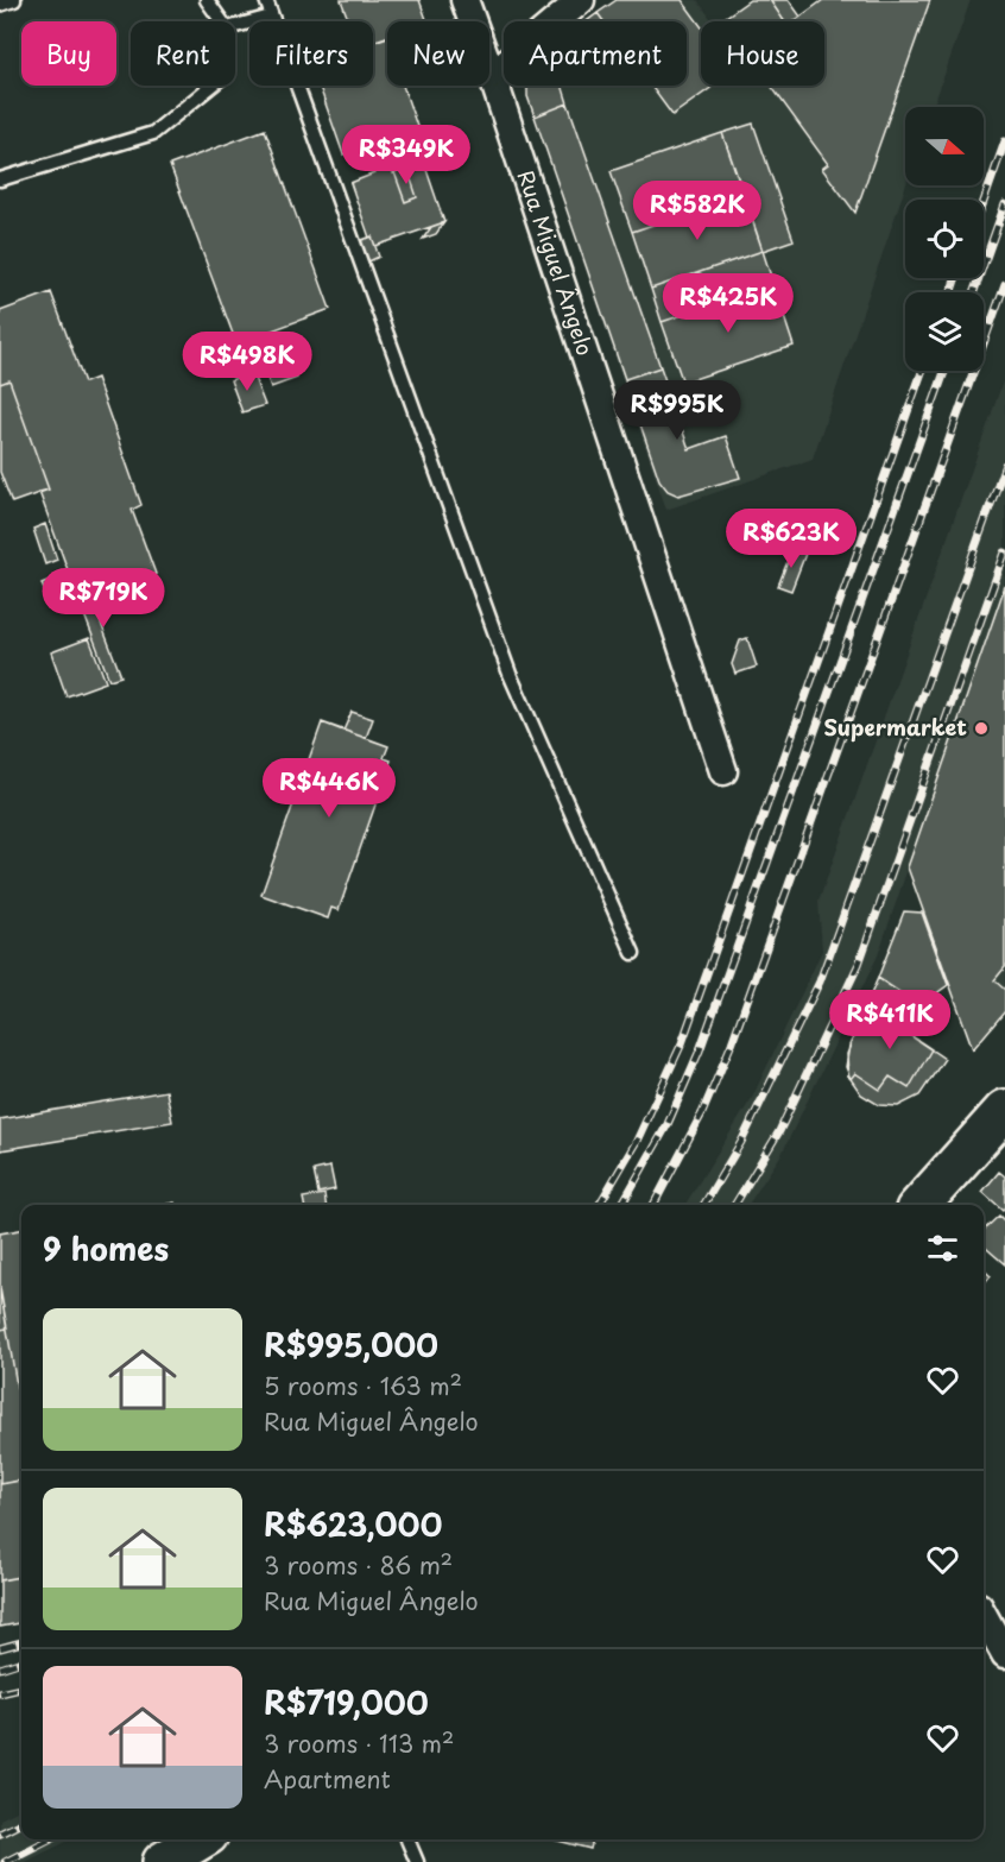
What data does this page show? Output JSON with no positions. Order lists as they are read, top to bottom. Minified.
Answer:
{"streets":{"street":["Rua Miguel Ângelo"]},"places":["Supermarket"],"north":"right","page":{"chip":["Buy","Rent","Filters","New","Apartment","House"],"price":["R$349K","R$582K","R$425K","R$498K","R$995K","R$623K","R$719K","R$446K","R$411K"],"heading":"9 homes","list":[{"name":"R$995,000","note":"5 rooms · 163 m² · Rua Miguel Ângelo"},{"name":"R$623,000","note":"3 rooms · 86 m² · Rua Miguel Ângelo"},{"name":"R$719,000","note":"3 rooms · 113 m² · Apartment"}]}}
